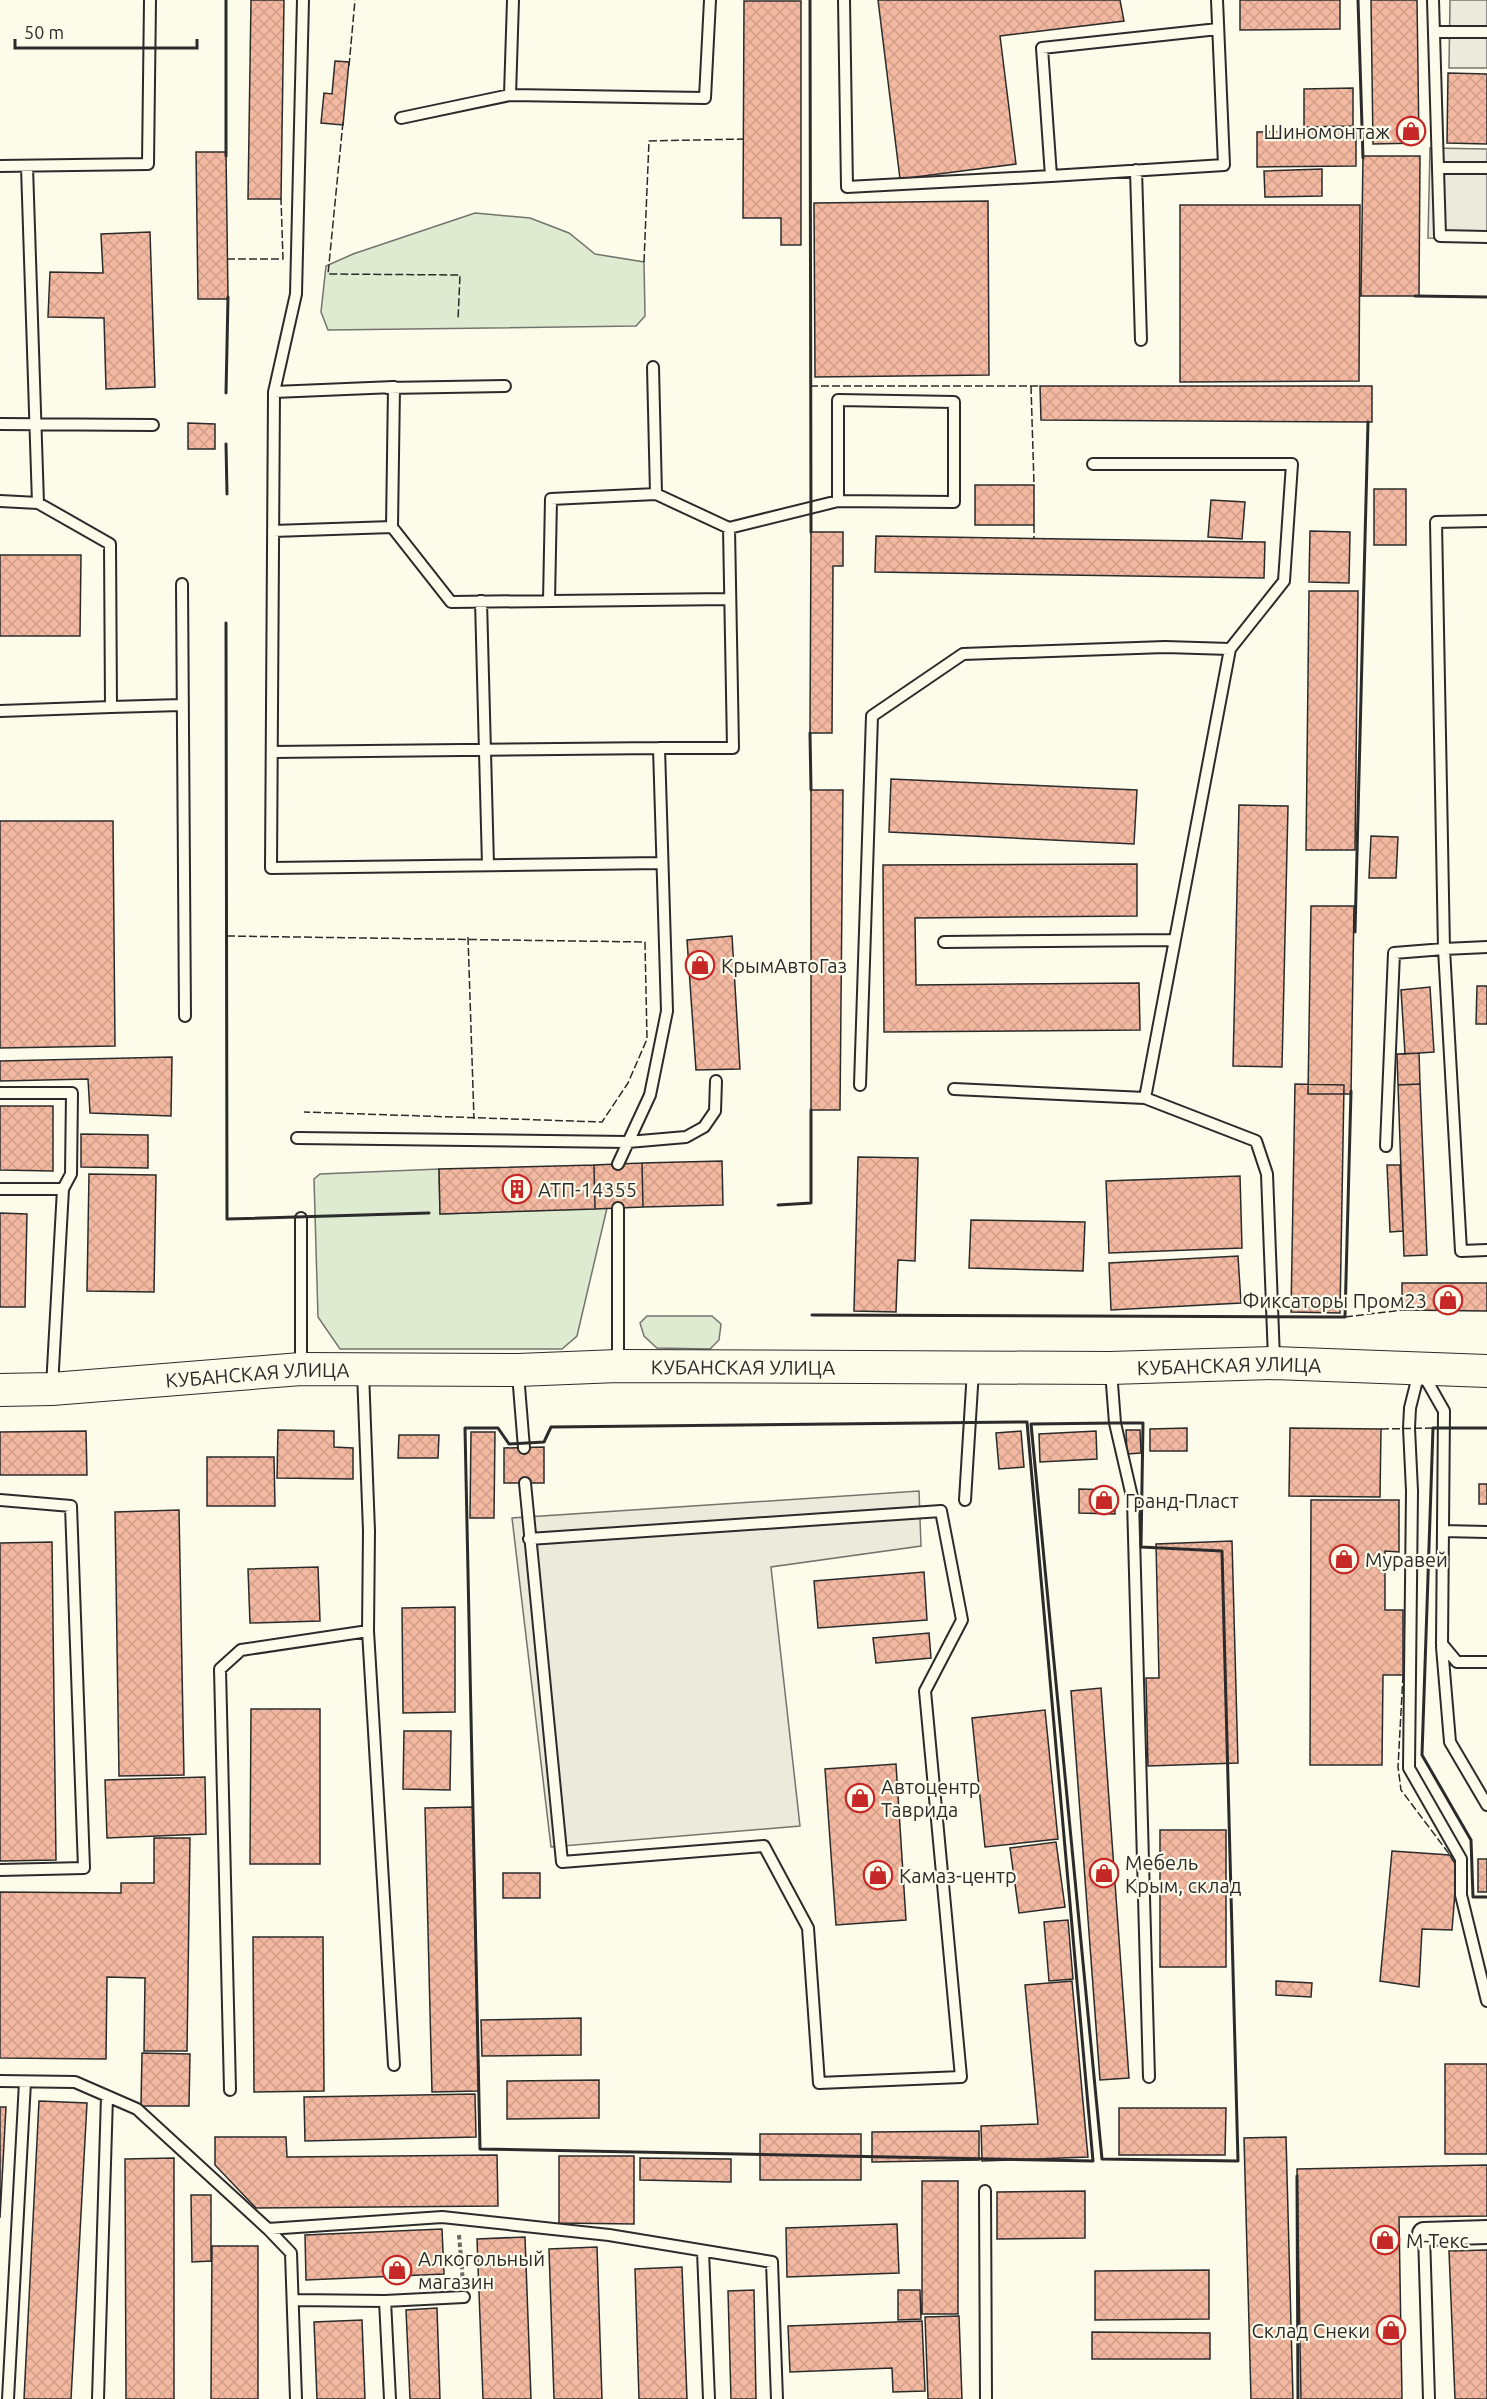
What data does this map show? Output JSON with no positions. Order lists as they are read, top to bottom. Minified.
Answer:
{"streets":{"main road":["КУБАНСКАЯ УЛИЦА"]},"places":{"shop":["Шиномонтаж","КрымАвтоГаз","Фиксаторы Пром23","Гранд-Пласт","Муравей","Автоцентр Таврида","Мебель Крым, склад","Камаз-центр","М-Текс","Алкогольный магазин","Склад Снеки"],"building":["АТП-14355"]},"scale_bar":"50 m"}
